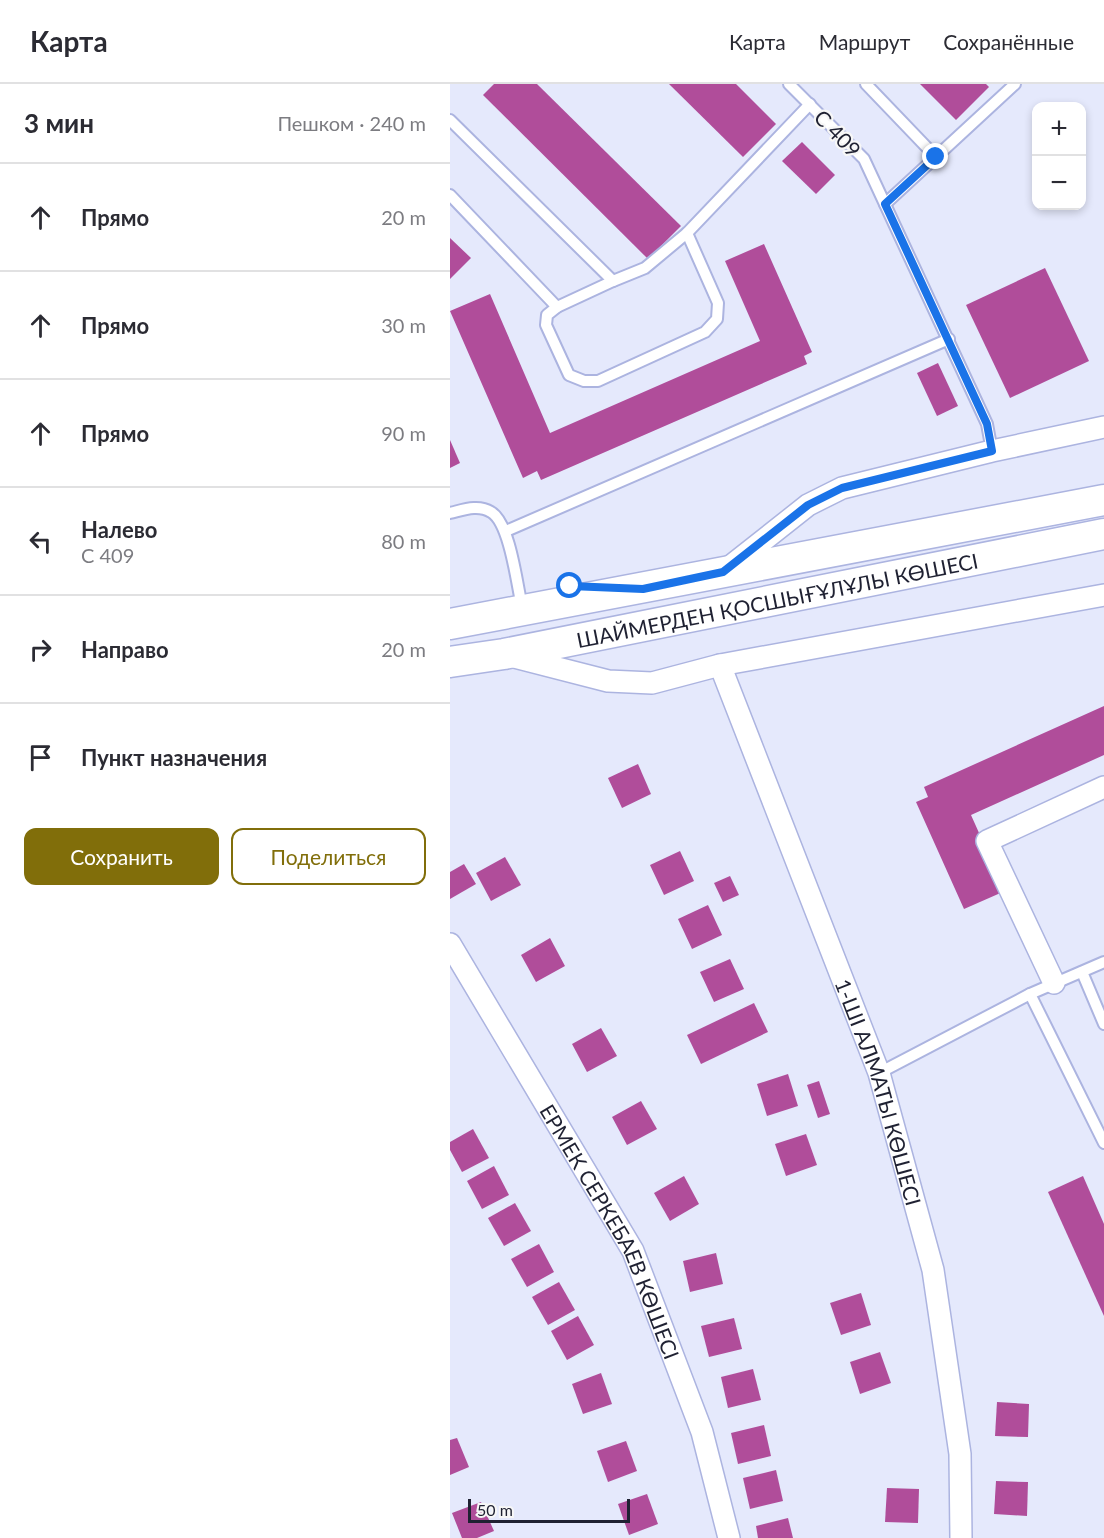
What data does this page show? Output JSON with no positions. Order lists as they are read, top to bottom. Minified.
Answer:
{"streets":{"main road":["ШАЙМЕРДЕН ҚОСШЫҒҰЛҰЛЫ КӨШЕСІ"],"street":["1-ШІ АЛМАТЫ КӨШЕСІ","ЕРМЕК СЕРКЕБАЕВ КӨШЕСІ"],"lane":["С 409"]},"scale_bar":"50 m","page":{"header":"Карта","nav":["Карта","Маршрут","Сохранённые"],"heading":["3 мин","Пешком · 240 m"],"map_buttons":["+","−"],"list":[["Прямо","20 m"],["Прямо","30 m"],["Прямо","90 m"],["Налево","С 409","80 m"],["Направо","20 m"],"Пункт назначения"],"buttons":["Сохранить","Поделиться"],"scale":"50 m"}}
